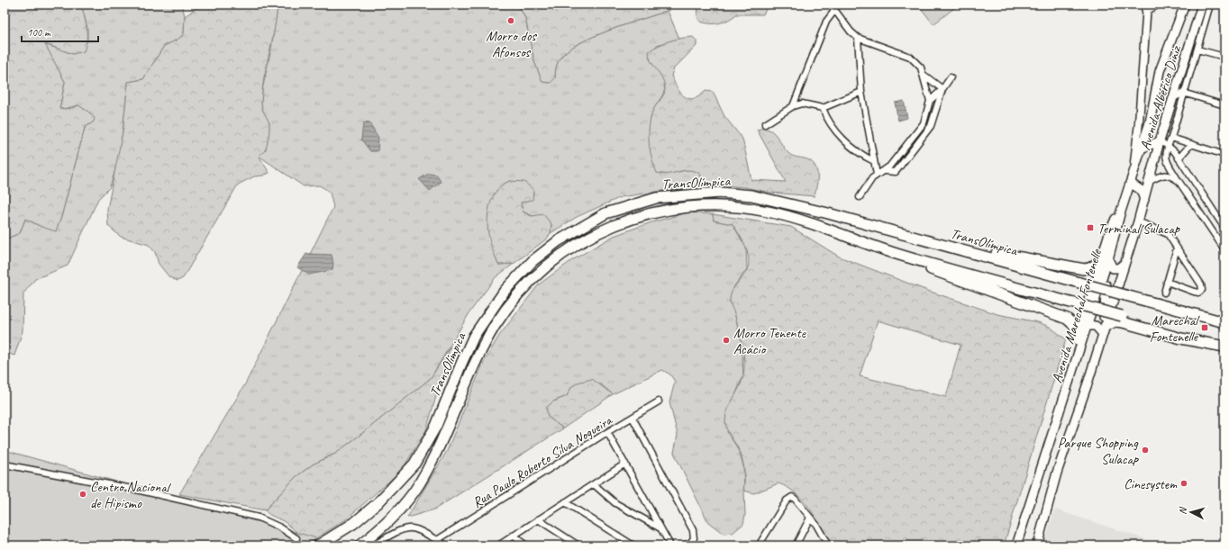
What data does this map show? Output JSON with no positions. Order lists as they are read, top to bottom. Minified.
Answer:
{"streets":{"highway":["TransOlímpica"],"main road":["Avenida Albérico Diniz","Avenida Marechal Fontenelle"],"street":["Rua Paulo Roberto Silva Nogueira"]},"places":{"other":["Morro dos Afonsos","Morro Tenente Acácio","Parque Shopping Sulacap","Cinesystem","Centro Nacional de Hipismo"],"transit":["Terminal Sulacap","Marechal Fontenelle"]},"scale_bar":"100 m","north":"left"}
